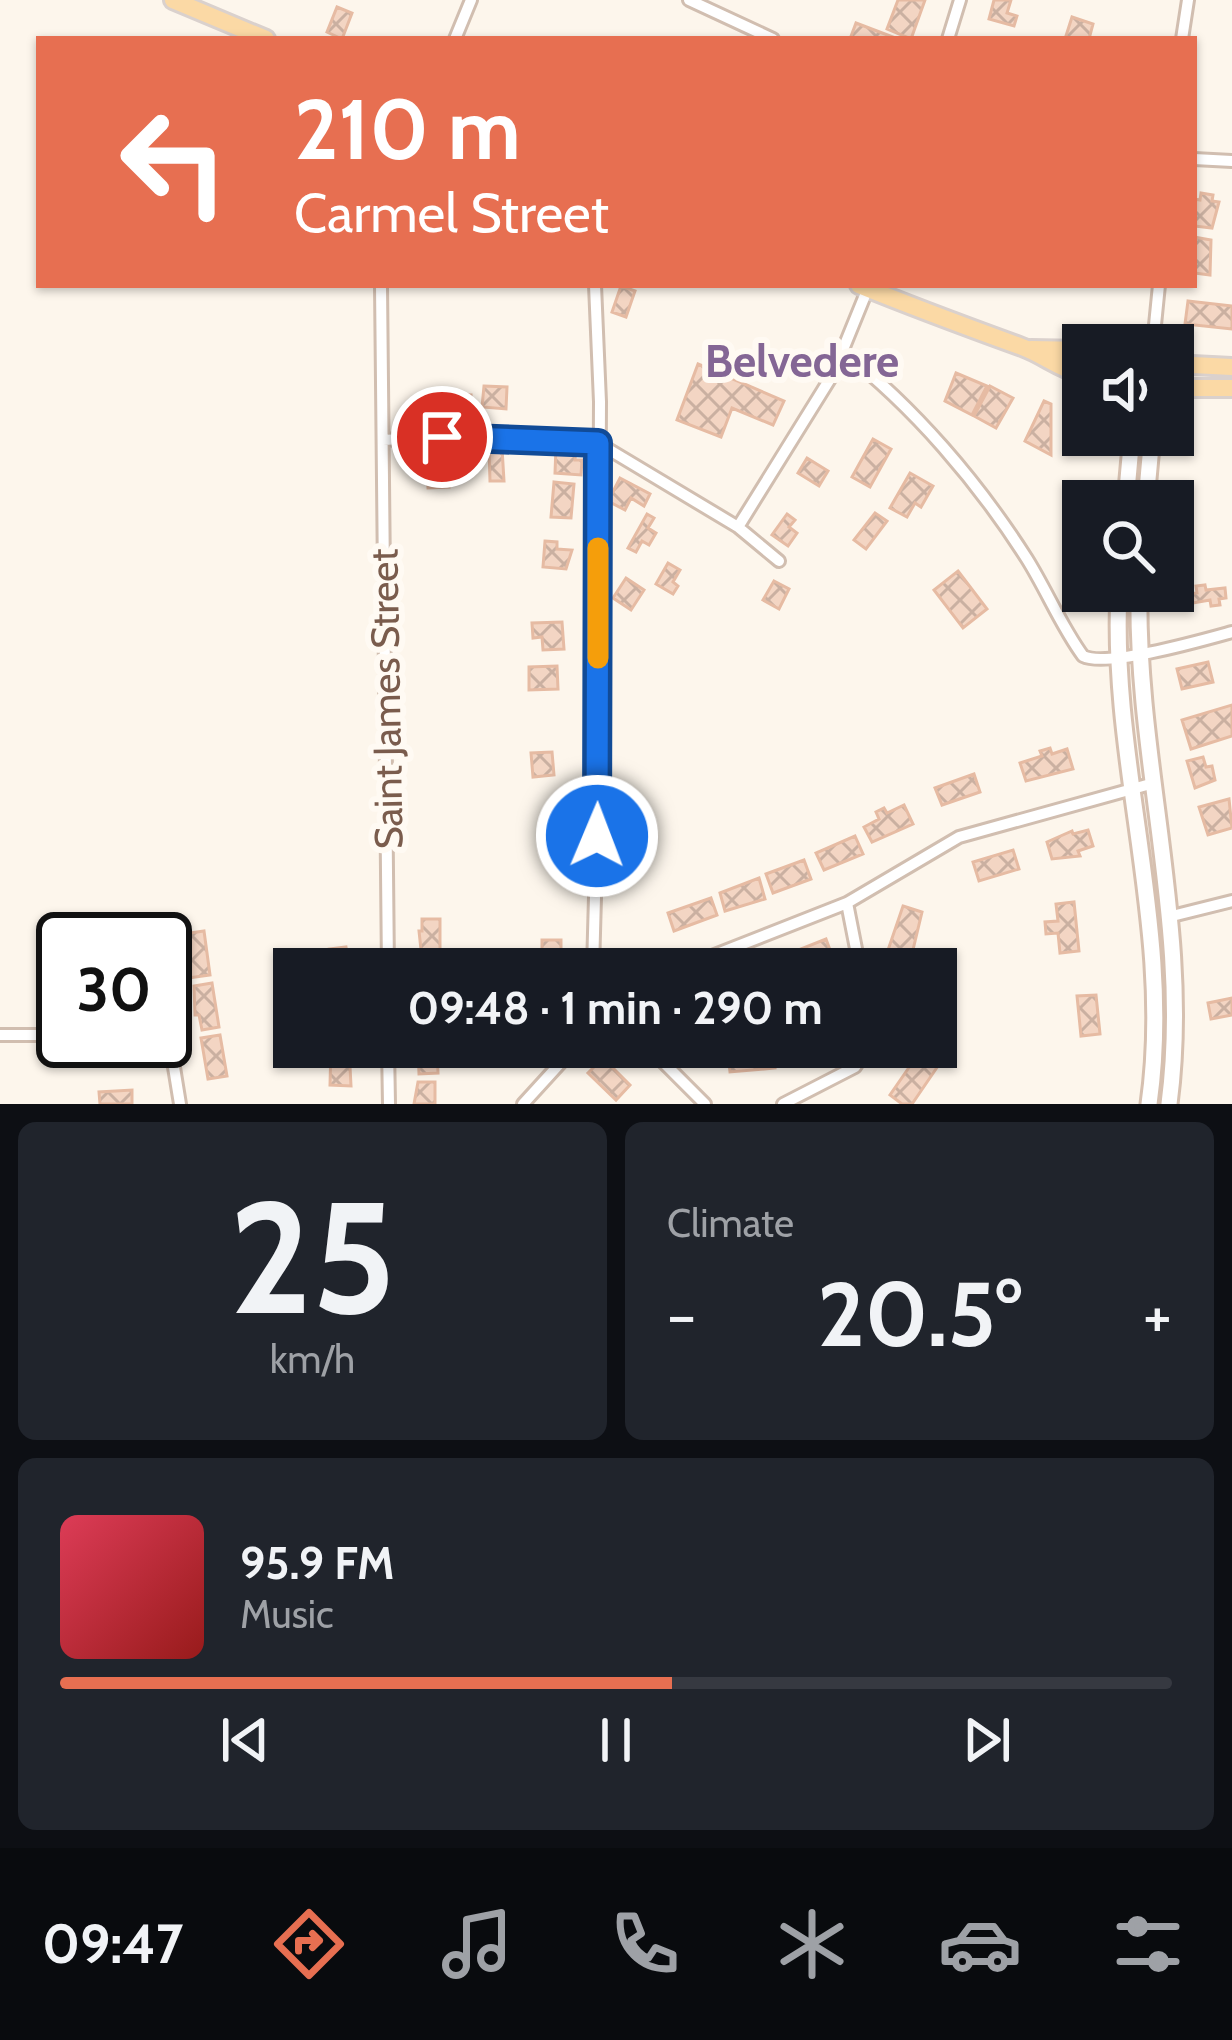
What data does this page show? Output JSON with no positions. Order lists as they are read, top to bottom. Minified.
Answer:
{"streets":{"street":["Saint James Street"]},"districts":["Belvedere"],"page":{"turn":["210 m","Carmel Street"],"limit":"30","trip":"09:48 · 1 min · 290 m","tile":[["25","km/h"],"Climate"],"heat":["−","20.5°","+"],"song":["95.9 FM","Music"],"tabs":"09:47"}}
